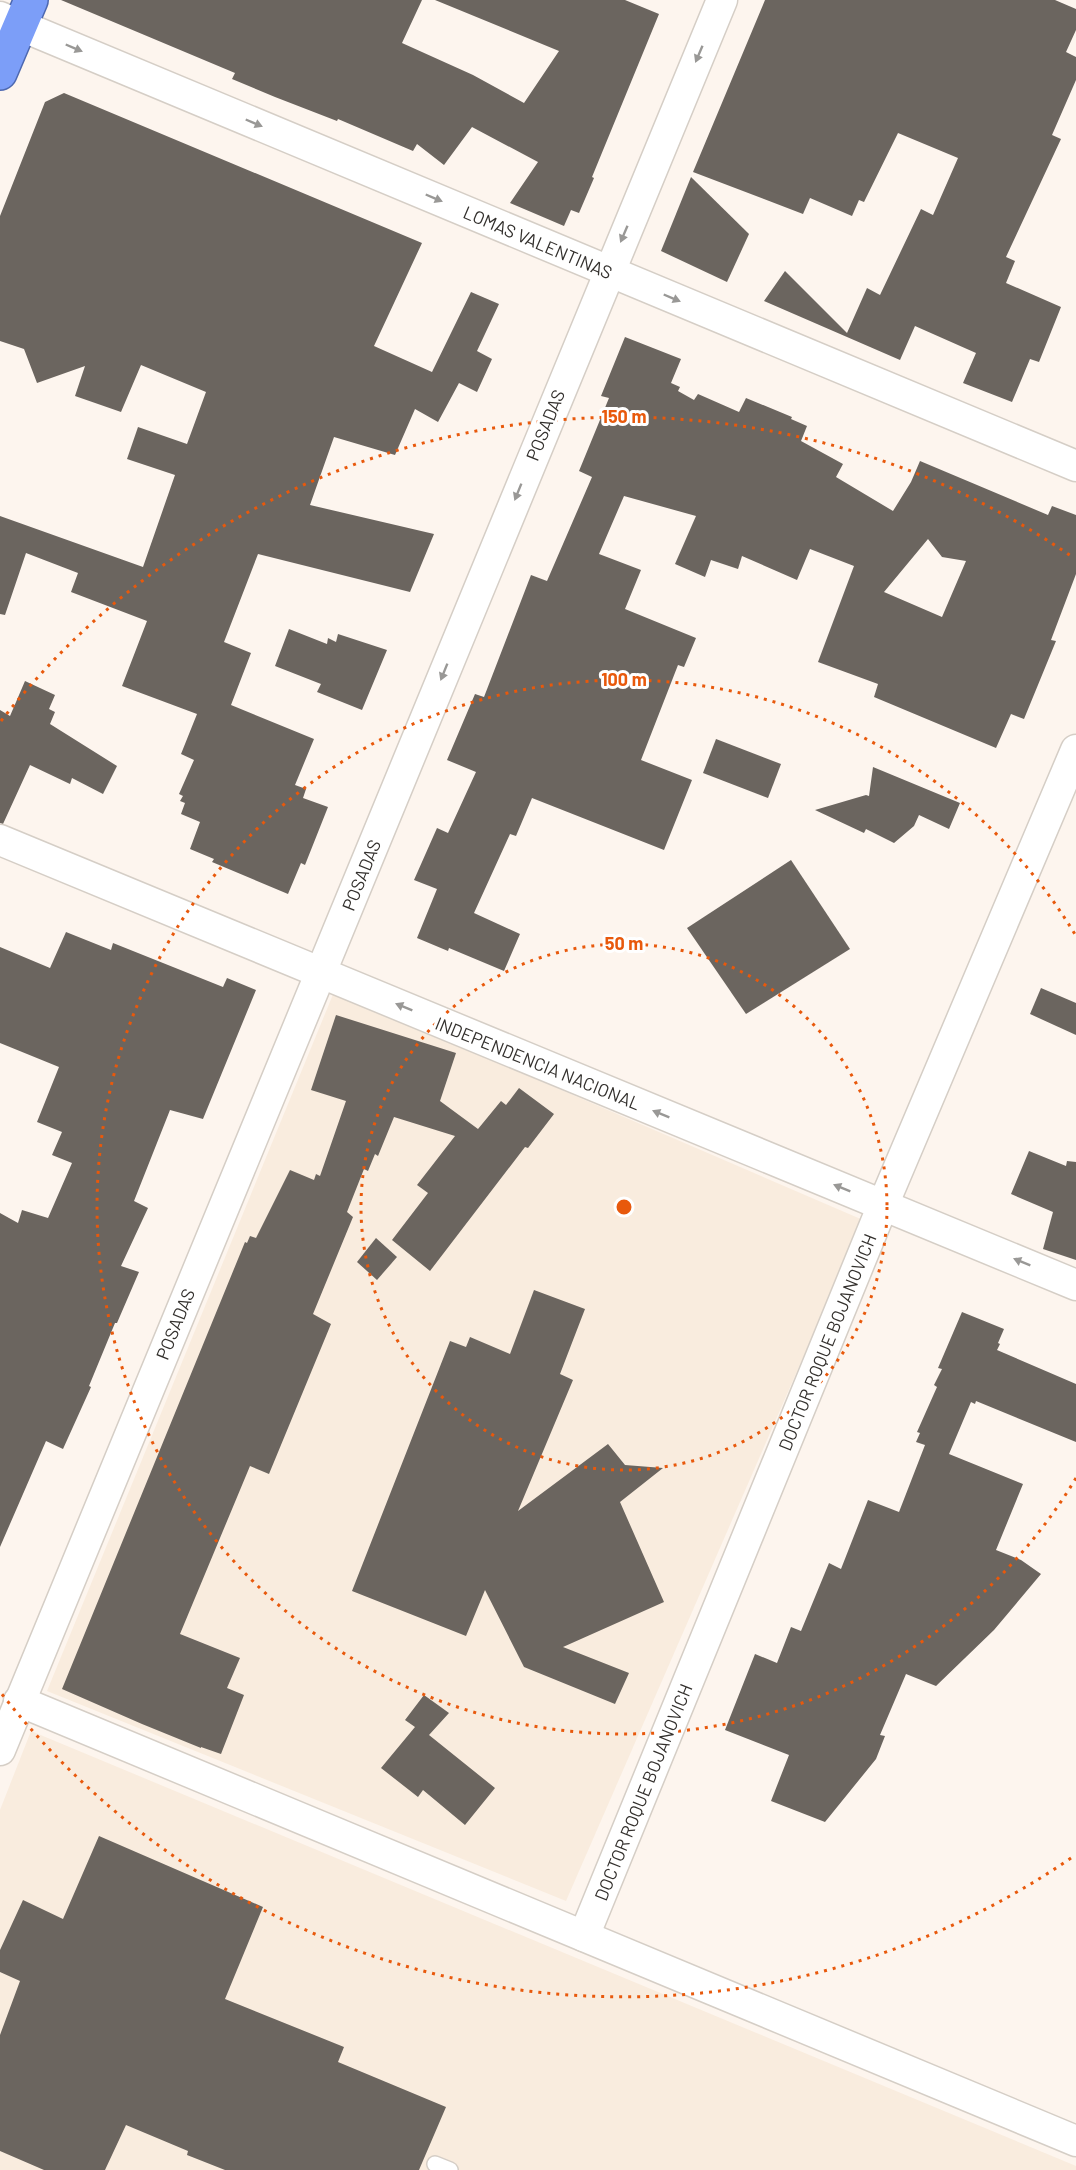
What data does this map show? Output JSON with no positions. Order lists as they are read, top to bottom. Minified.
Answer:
{"streets":{"street":["LOMAS VALENTINAS","POSADAS","INDEPENDENCIA NACIONAL","DOCTOR ROQUE BOJANOVICH"]},"crossings":[["LOMAS VALENTINAS","POSADAS"],["POSADAS","INDEPENDENCIA NACIONAL"],["INDEPENDENCIA NACIONAL","DOCTOR ROQUE BOJANOVICH"]],"one_way":["LOMAS VALENTINAS","POSADAS","INDEPENDENCIA NACIONAL"],"rings":["150 m","100 m","50 m"]}
